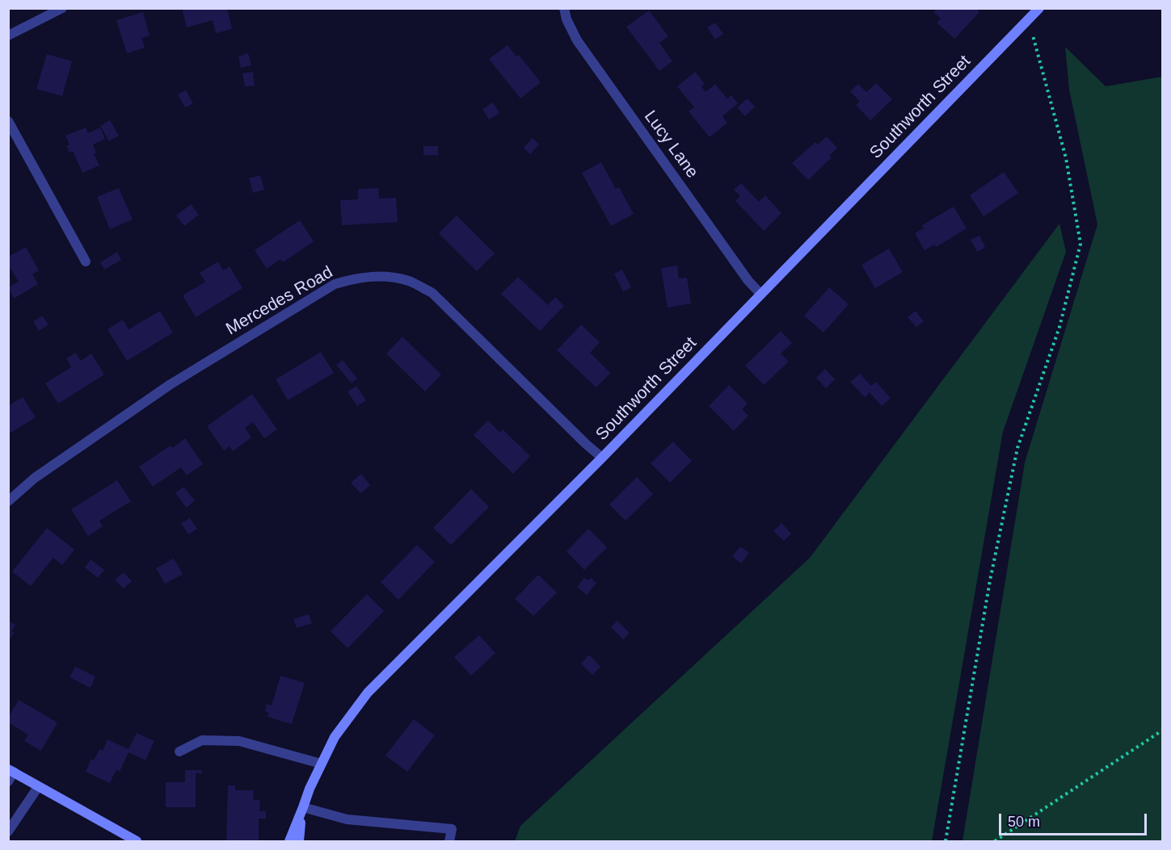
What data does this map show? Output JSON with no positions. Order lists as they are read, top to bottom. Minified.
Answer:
{"streets":{"street":["Southworth Street","Lucy Lane","Mercedes Road"]},"crossings":[["Southworth Street","Lucy Lane"],["Southworth Street","Mercedes Road"]],"scale_bar":"50 m"}
